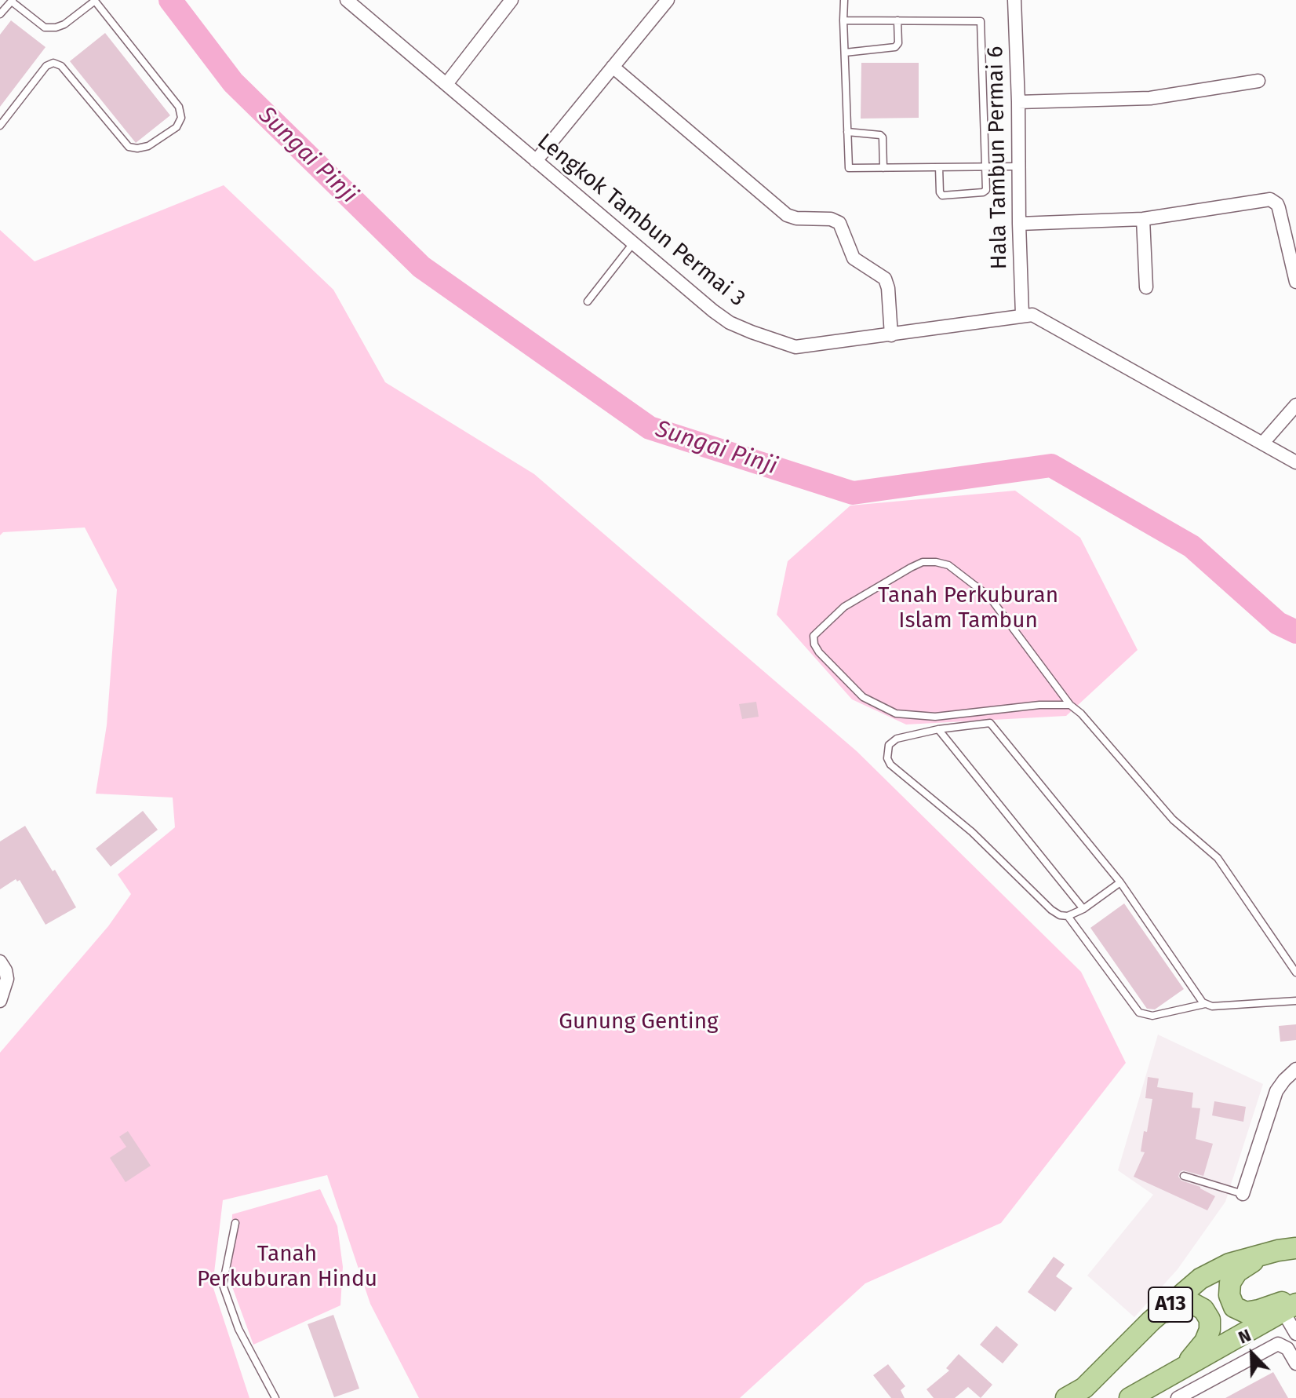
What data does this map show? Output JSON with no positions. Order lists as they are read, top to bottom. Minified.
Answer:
{"streets":{"main road":["A13"],"street":["Hala Tambun Permai 6","Lengkok Tambun Permai 3"]},"crossings":[["Hala Tambun Permai 6","Lengkok Tambun Permai 3"]],"water":["Sungai Pinji"],"parks":["Tanah Perkuburan Islam Tambun","Gunung Genting","Tanah Perkuburan Hindu"],"north":"top left"}
